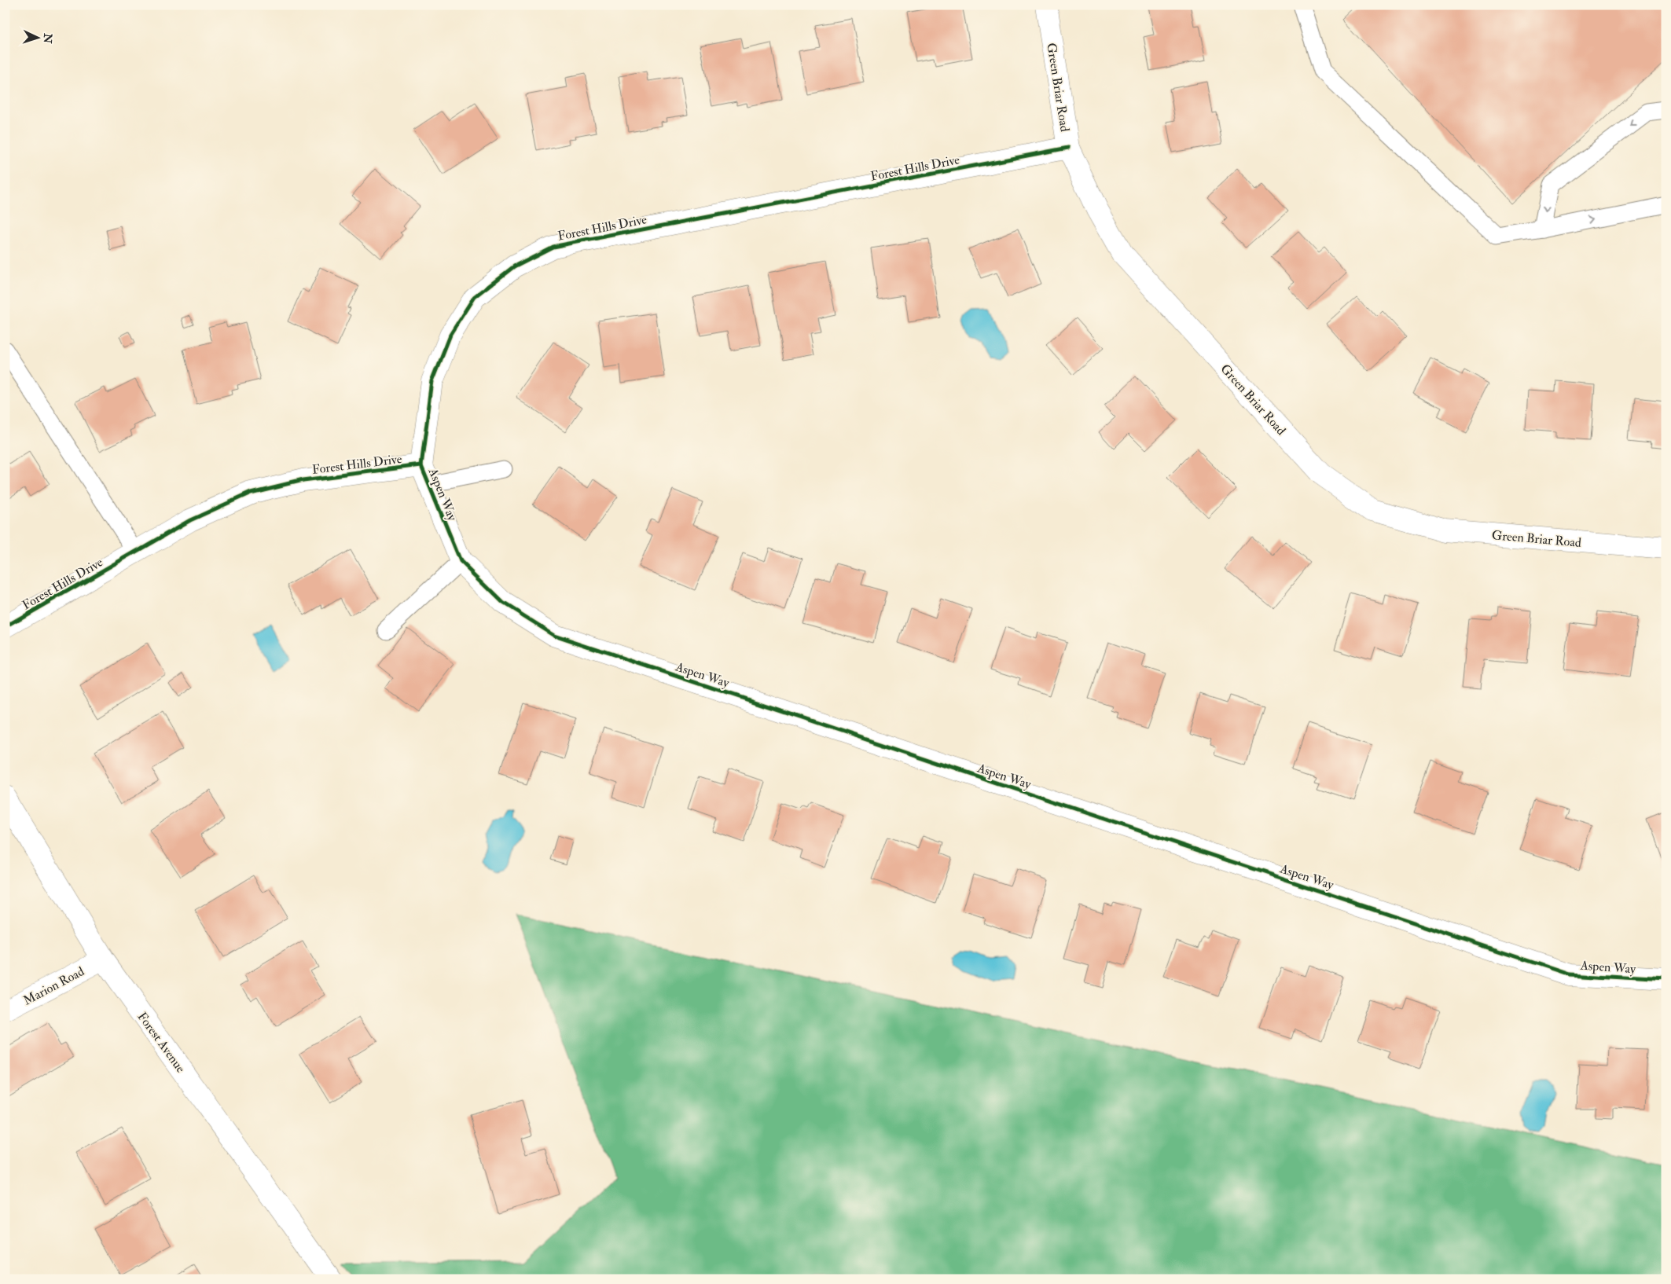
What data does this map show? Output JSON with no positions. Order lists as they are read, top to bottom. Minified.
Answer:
{"streets":{"street":["Green Briar Road","Forest Hills Drive","Aspen Way","Marion Road","Forest Avenue"]},"crossings":[["Green Briar Road","Forest Hills Drive"],["Forest Hills Drive","Aspen Way"],["Marion Road","Forest Avenue"]],"north":"right"}
